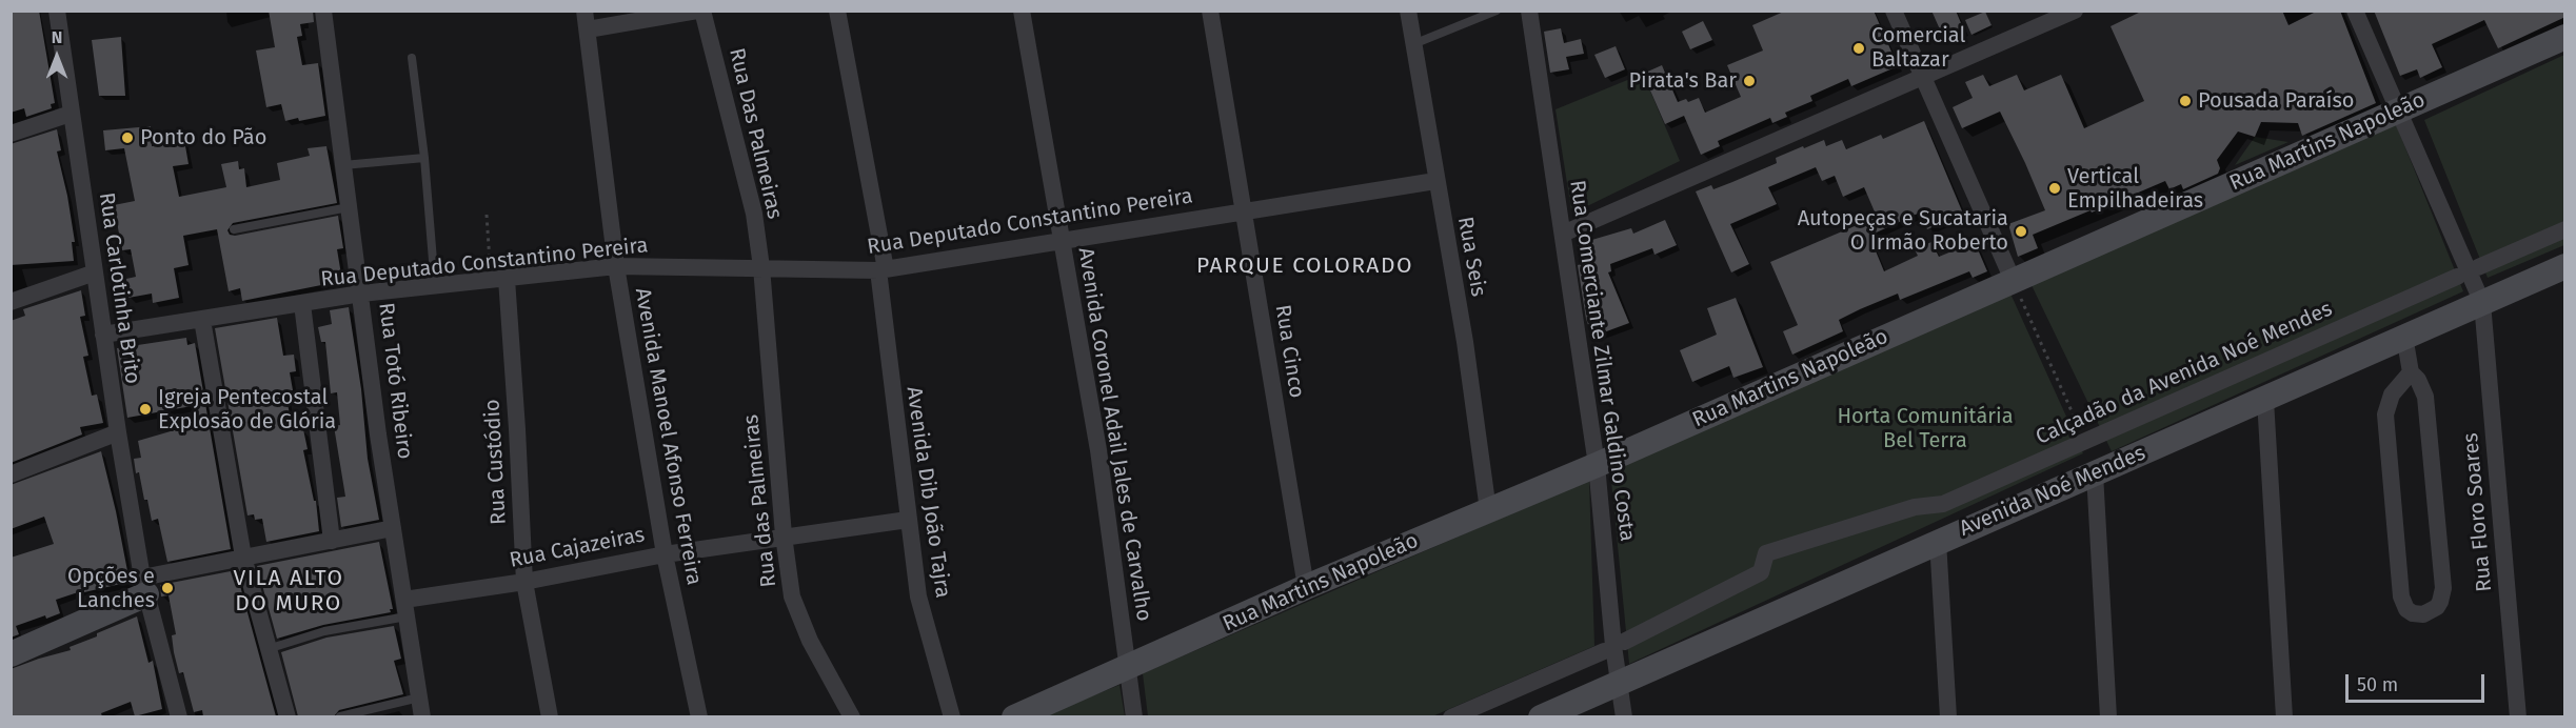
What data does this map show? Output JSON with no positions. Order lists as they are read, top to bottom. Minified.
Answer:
{"streets":{"main road":["Rua Martins Napoleão","Avenida Noé Mendes"],"street":["Rua Das Palmeiras","Rua Deputado Constantino Pereira","Rua Seis","Rua Carlotinha Brito","Rua Cinco","Rua Comerciante Zilmar Galdino Costa","Calçadão da Avenida Noé Mendes","Rua Totó Ribeiro","Avenida Coronel Adail Jales de Carvalho","Avenida Manoel Afonso Ferreira","Rua Custódio","Avenida Dib João Tajra","Rua das Palmeiras","Rua Floro Soares","Rua Cajazeiras"]},"crossings":[["Rua Das Palmeiras","Rua Deputado Constantino Pereira"],["Rua Das Palmeiras","Rua das Palmeiras"],["Rua Martins Napoleão","Rua Seis"],["Rua Martins Napoleão","Rua Cinco"],["Rua Martins Napoleão","Rua Comerciante Zilmar Galdino Costa"],["Rua Martins Napoleão","Avenida Coronel Adail Jales de Carvalho"],["Rua Martins Napoleão","Rua Floro Soares"],["Rua Deputado Constantino Pereira","Rua Seis"],["Rua Deputado Constantino Pereira","Rua Carlotinha Brito"],["Rua Deputado Constantino Pereira","Rua Cinco"],["Rua Deputado Constantino Pereira","Rua Totó Ribeiro"],["Rua Deputado Constantino Pereira","Avenida Coronel Adail Jales de Carvalho"],["Rua Deputado Constantino Pereira","Avenida Manoel Afonso Ferreira"],["Rua Deputado Constantino Pereira","Rua Custódio"],["Rua Deputado Constantino Pereira","Avenida Dib João Tajra"],["Rua Deputado Constantino Pereira","Rua das Palmeiras"],["Rua Comerciante Zilmar Galdino Costa","Avenida Noé Mendes"],["Rua Totó Ribeiro","Rua Cajazeiras"],["Avenida Manoel Afonso Ferreira","Rua Cajazeiras"],["Rua Custódio","Rua Cajazeiras"],["Avenida Noé Mendes","Rua Floro Soares"],["Avenida Dib João Tajra","Rua Cajazeiras"],["Rua das Palmeiras","Rua Cajazeiras"]],"districts":["PARQUE COLORADO","VILA ALTO DO MURO"],"parks":["Horta Comunitária Bel Terra"],"places":["Comercial Baltazar","Pirata's Bar","Pousada Paraíso","Ponto do Pão","Vertical Empilhadeiras","Autopeças e Sucataria O Irmão Roberto","Igreja Pentecostal Explosão de Glória","Opções e Lanches"],"scale_bar":"50 m","north":"top"}
